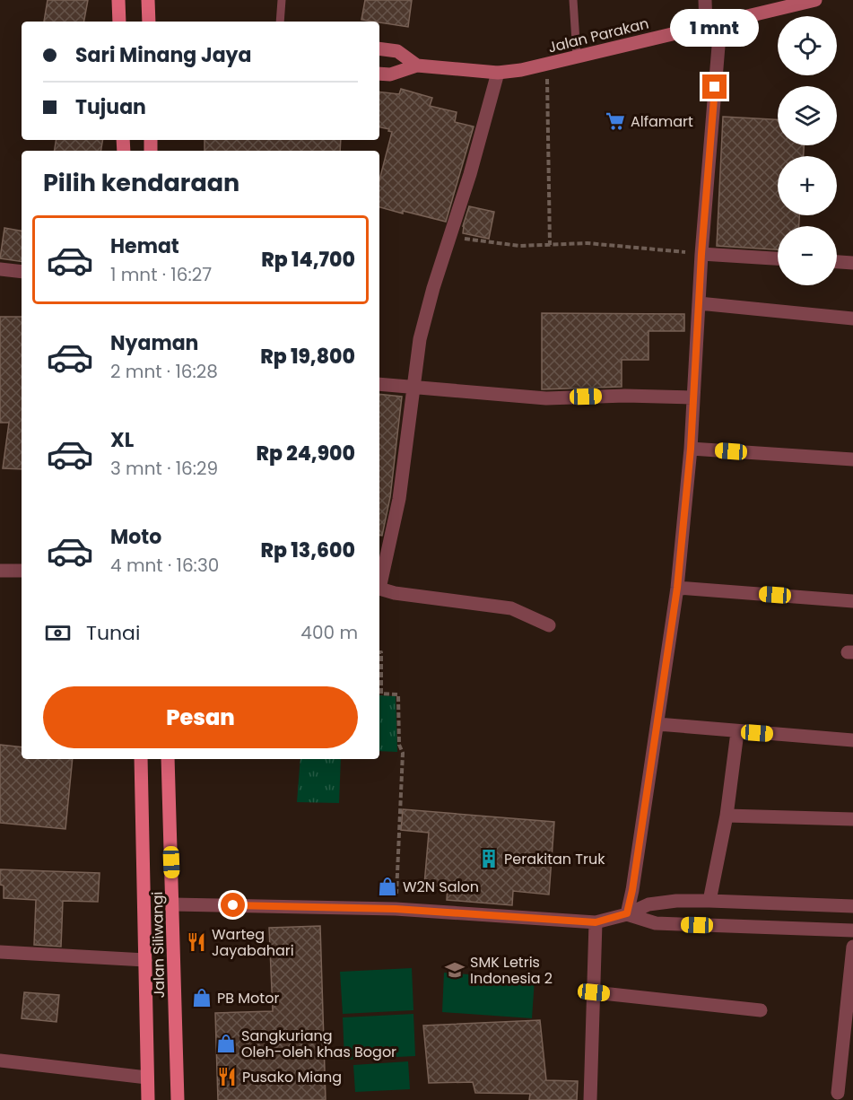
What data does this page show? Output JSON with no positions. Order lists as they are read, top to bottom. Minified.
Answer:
{"streets":{"main road":["Jalan Siliwangi"],"street":["Jalan Parakan"]},"places":{"supermarket":["Alfamart"],"building":["Perakitan Truk"],"shop":["W2N Salon","PB Motor","Sangkuriang Oleh-oleh khas Bogor"],"restaurant":["Warteg Jayabahari","Pusako Miang"],"school or university":["SMK Letris Indonesia 2"]},"page":{"bubble":"1 mnt","map_buttons":["+","−"],"banner":["Sari Minang Jaya","Tujuan"],"heading":"Pilih kendaraan","list":[{"name":"Hemat","note":"1 mnt · 16:27","value":"Rp 14,700"},{"name":"Nyaman","note":"2 mnt · 16:28","value":"Rp 19,800"},{"name":"XL","note":"3 mnt · 16:29","value":"Rp 24,900"},{"name":"Moto","note":"4 mnt · 16:30","value":"Rp 13,600"}],"pay":["Tunai","400 m"],"buttons":"Pesan"}}
